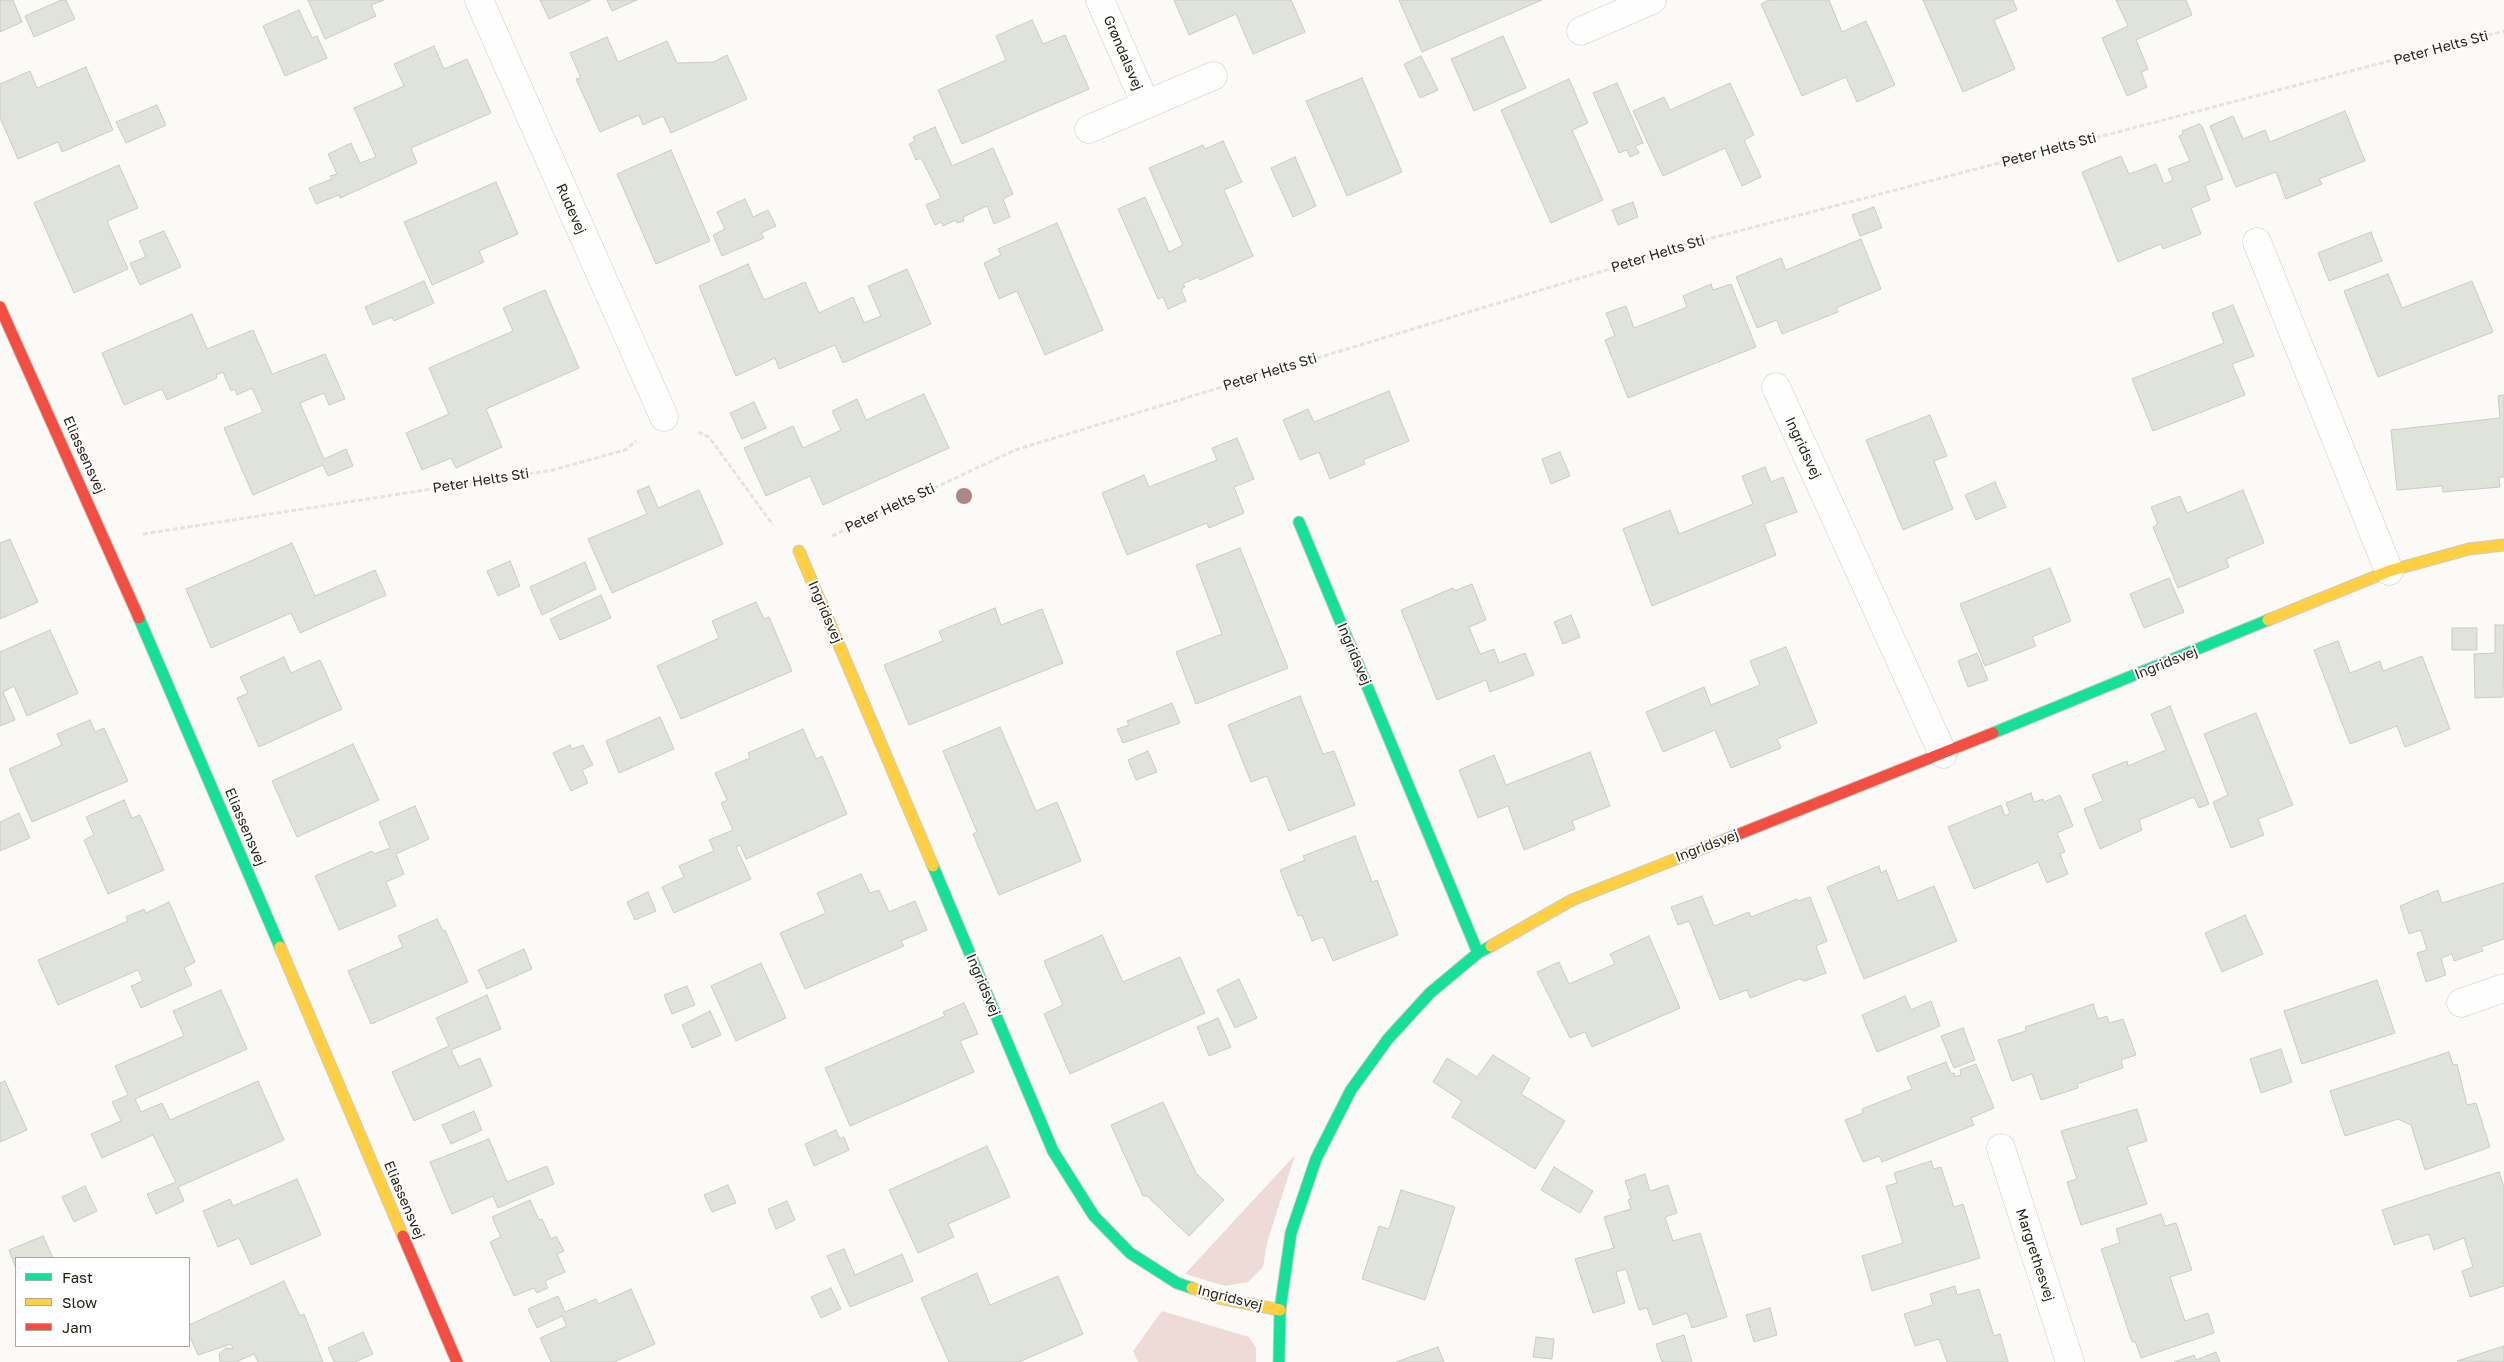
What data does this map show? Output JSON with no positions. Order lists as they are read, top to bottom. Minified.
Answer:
{"streets":{"street":["Grøndalsvej","Rudevej","Ingridsvej","Eliassensvej","Margrethesvej"],"path":["Peter Helts Sti"]},"crossings":[["Peter Helts Sti","Rudevej"],["Peter Helts Sti","Ingridsvej"],["Peter Helts Sti","Eliassensvej"]],"legend":["Fast","Slow","Jam"]}
